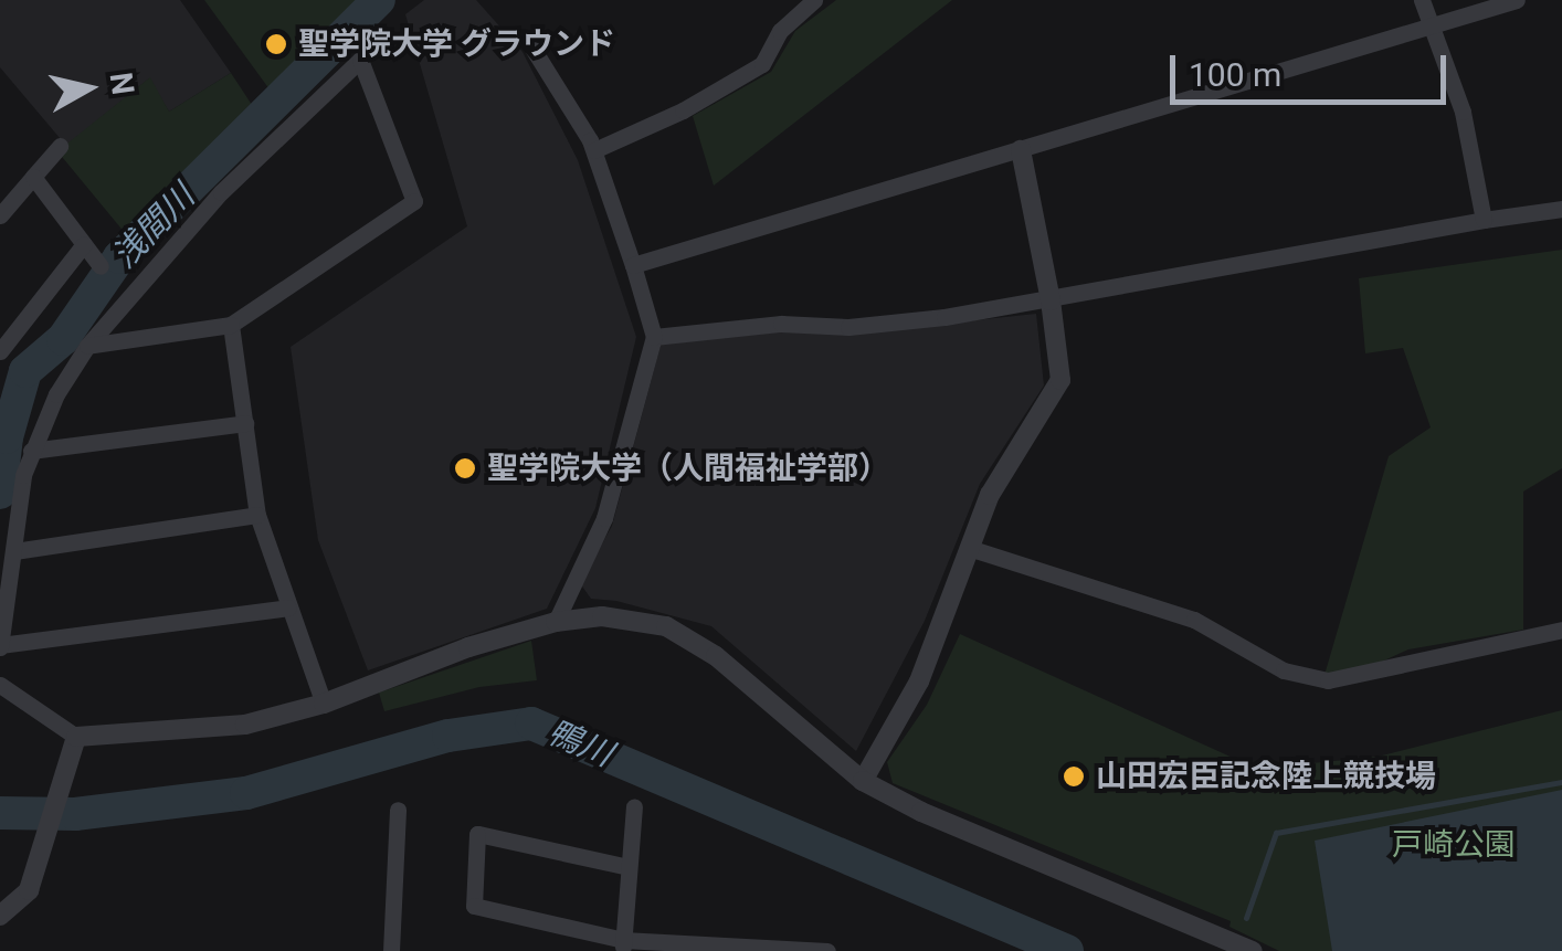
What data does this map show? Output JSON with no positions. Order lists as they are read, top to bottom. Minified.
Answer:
{"water":["浅間川","鴨川"],"parks":["戸崎公園"],"places":["聖学院大学 グラウンド","聖学院大学（人間福祉学部）","山田宏臣記念陸上競技場"],"scale_bar":"100 m","north":"right"}
